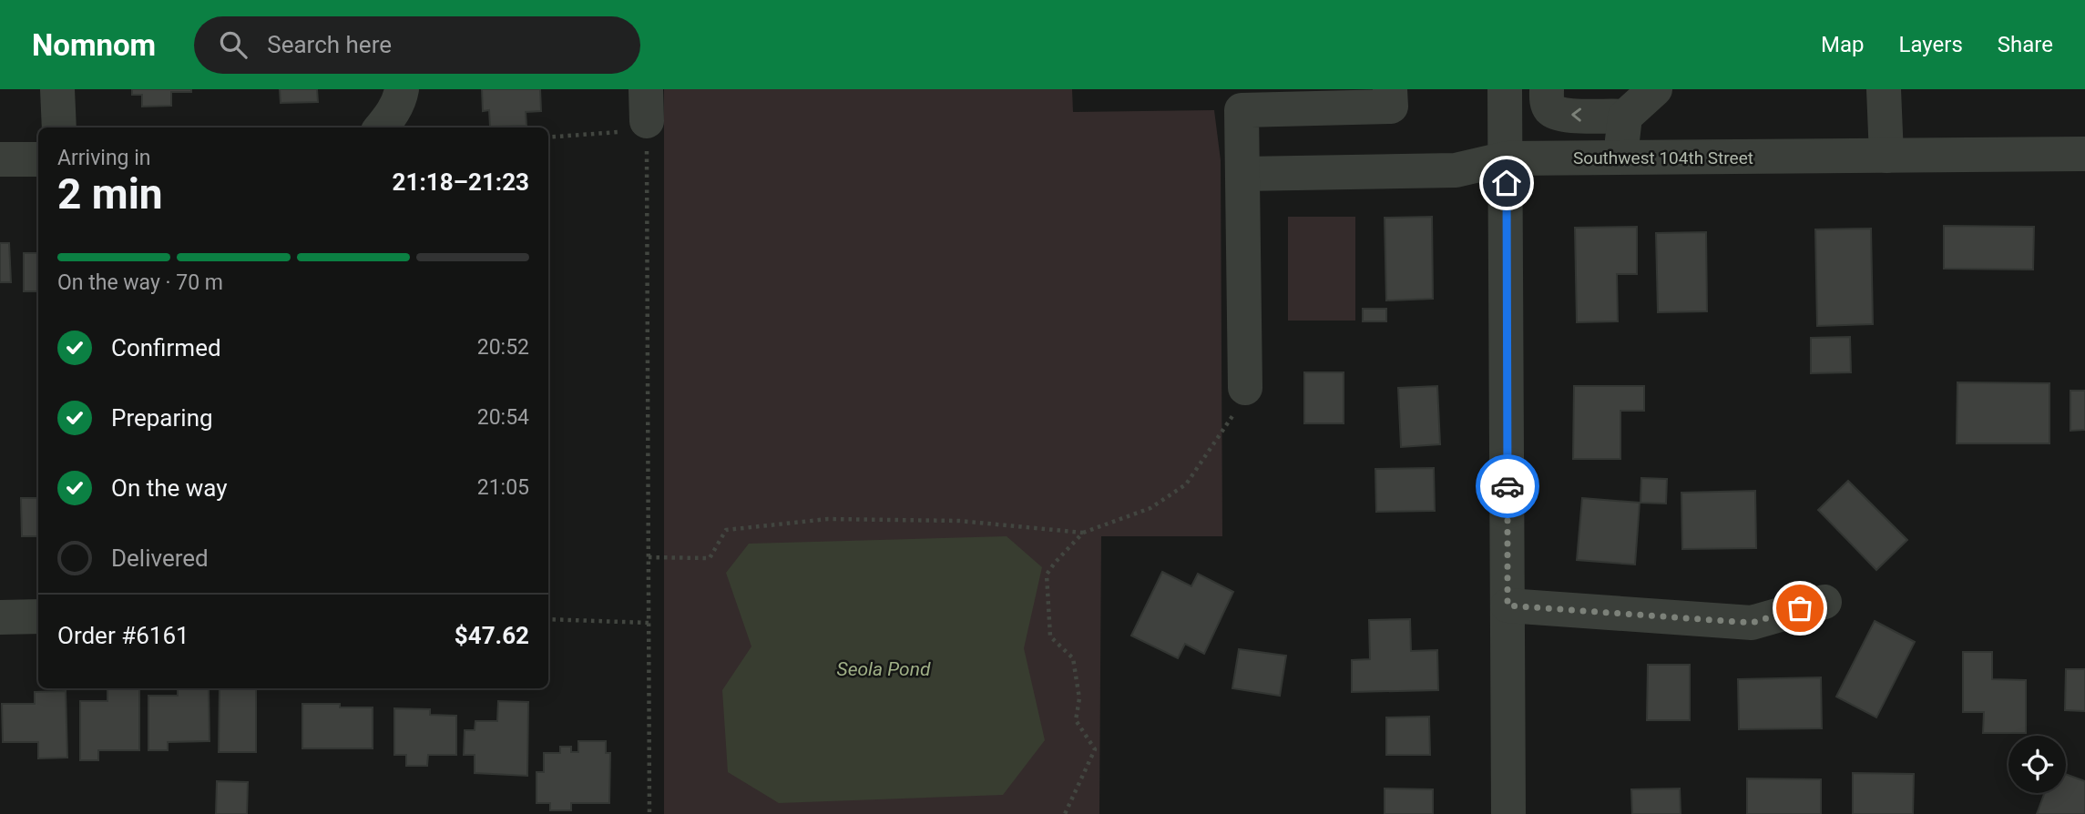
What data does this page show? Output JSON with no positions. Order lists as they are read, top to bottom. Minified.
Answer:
{"streets":{"street":["Southwest 104th Street"]},"water":["Seola Pond"],"page":{"header":"Nomnom","search":"Search here","nav":["Map","Layers","Share"],"heading":["2 min","Arriving in","21:18–21:23"],"panel":["Order #6161","$47.62"],"bar":"On the way · 70 m","list":[["Confirmed","20:52"],["Preparing","20:54"],["On the way","21:05"],"Delivered"]}}
